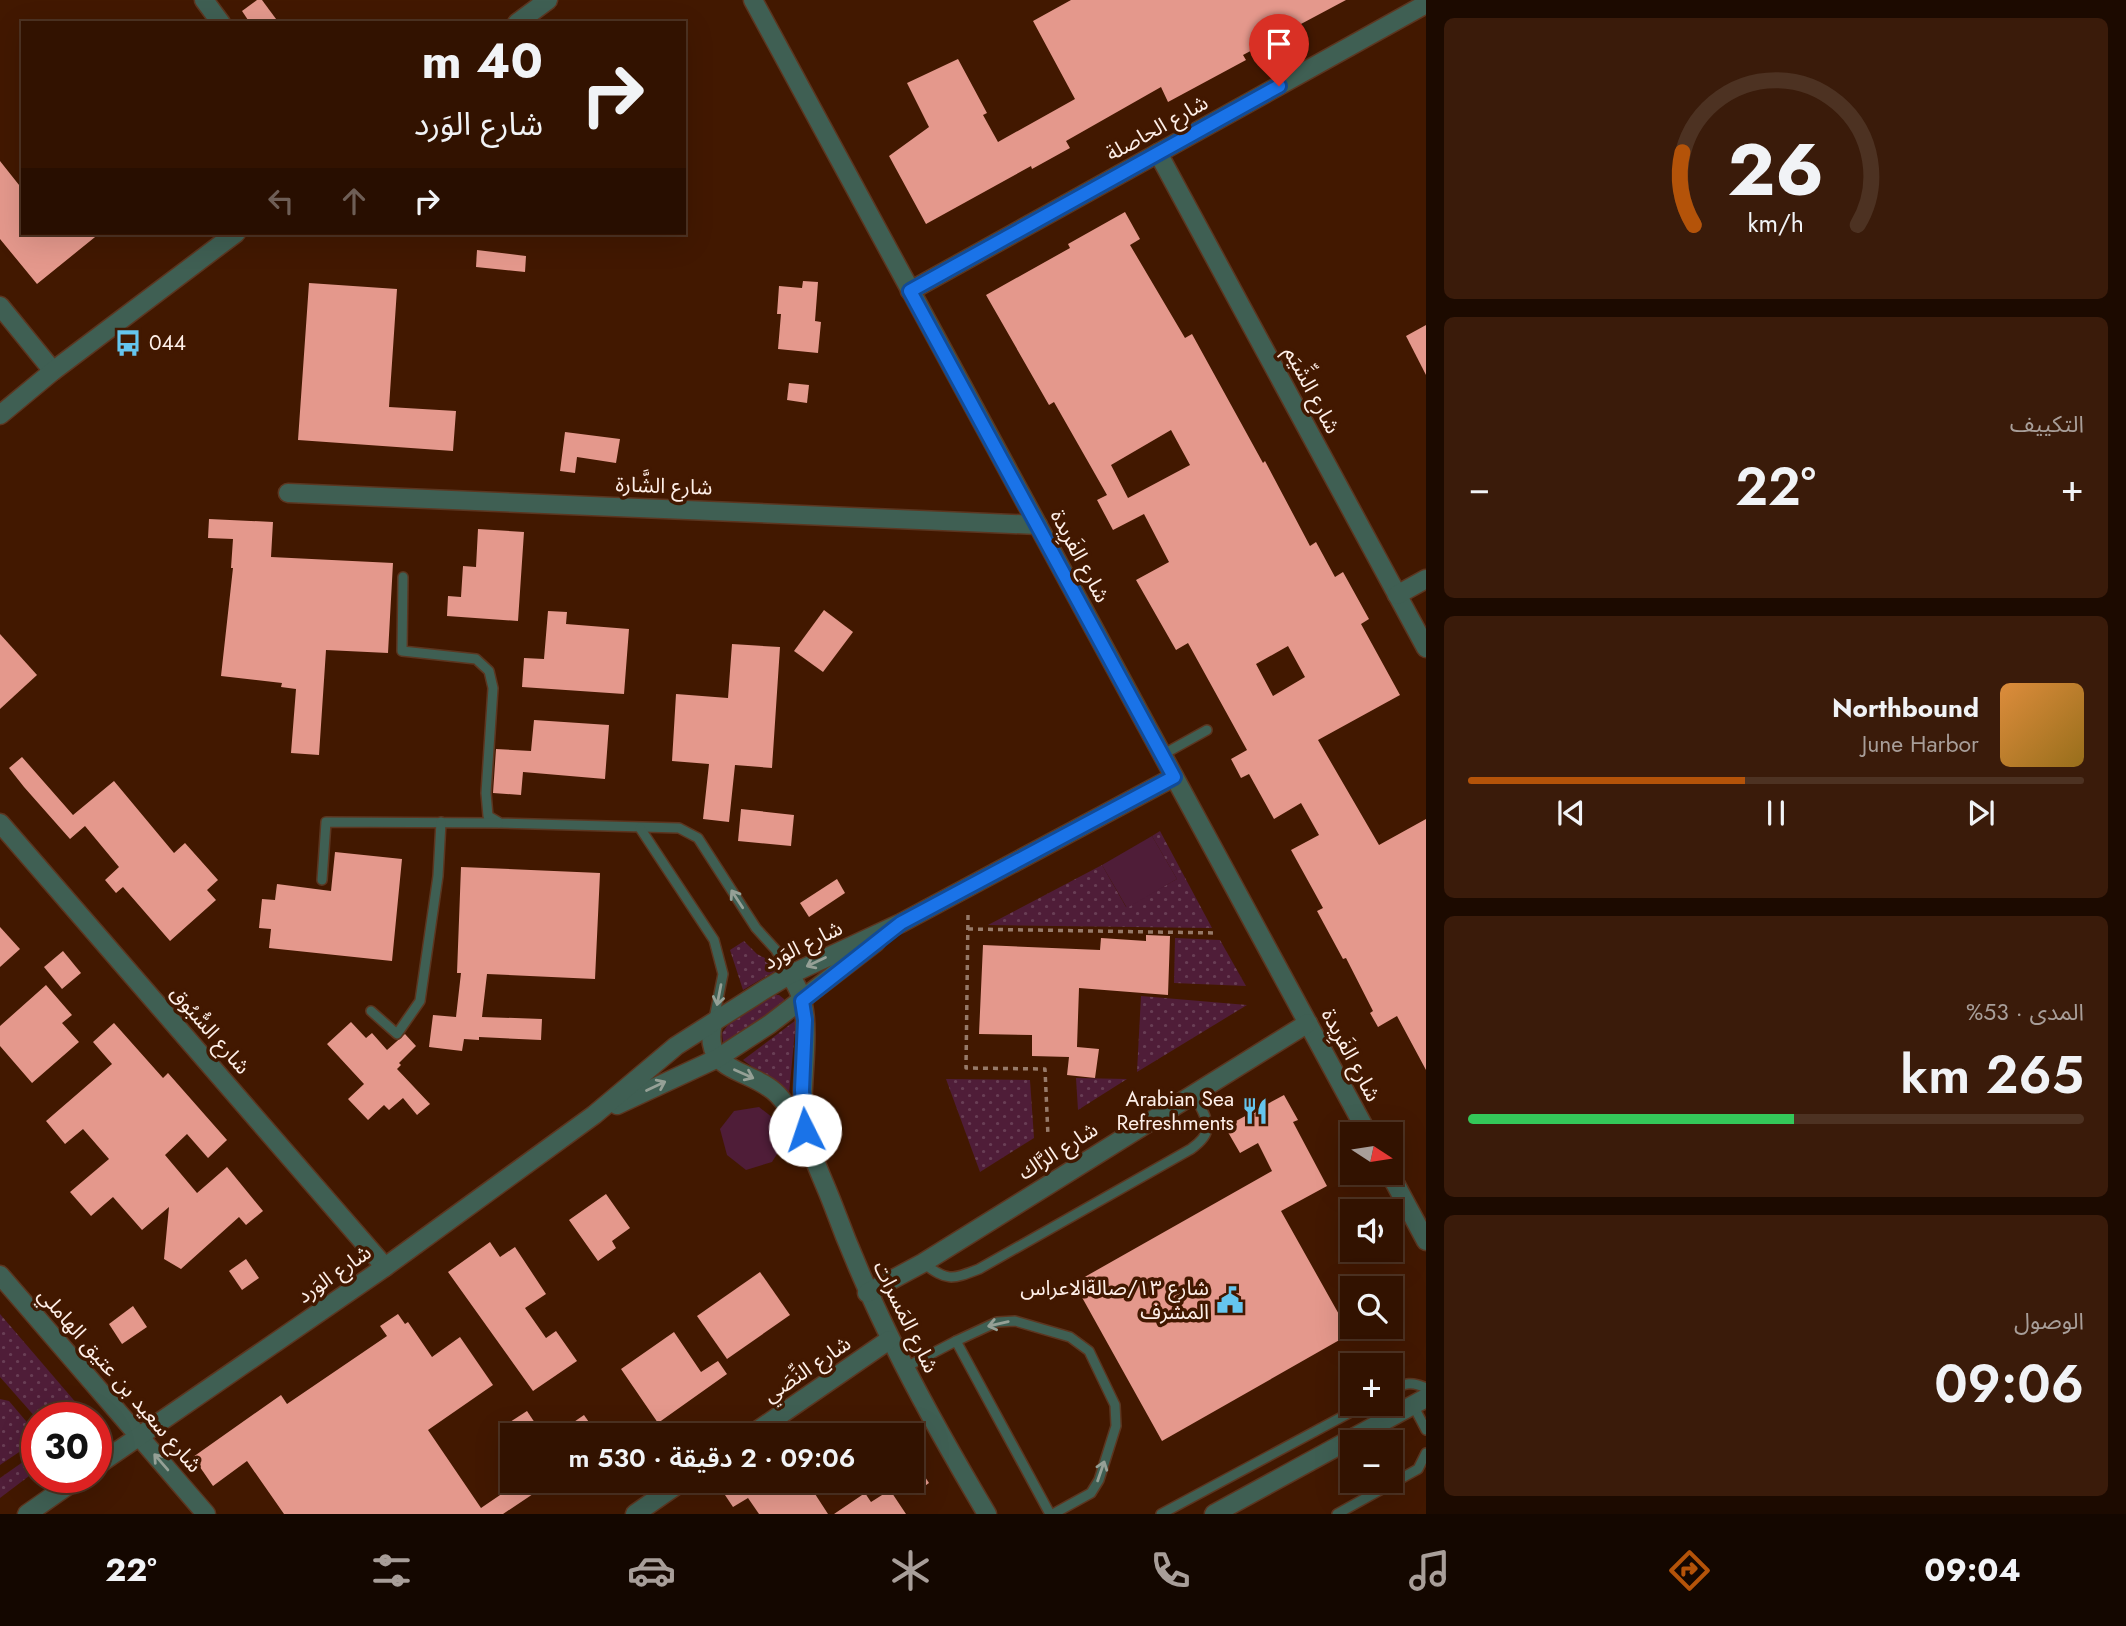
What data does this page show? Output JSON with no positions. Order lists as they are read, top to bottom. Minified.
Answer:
{"streets":{"street":["شارع الحاصلة","شارع الشِّيَم","شارع الشَّارة","شارع الفَرِيدة","شارع الوَرد","شارع السُّبُوق","شارع الرَّاك","شارع المَسرات","شارع النِّصَي","شارع سعيد بن عتيق الهاملي"]},"crossings":[["شارع الحاصلة","شارع الشِّيَم"],["شارع الحاصلة","شارع الفَرِيدة"],["شارع الشَّارة","شارع الفَرِيدة"],["شارع الفَرِيدة","شارع الوَرد"],["شارع الفَرِيدة","شارع الرَّاك"],["شارع الوَرد","شارع السُّبُوق"],["شارع الوَرد","شارع المَسرات"],["شارع الوَرد","شارع سعيد بن عتيق الهاملي"],["شارع الرَّاك","شارع المَسرات"],["شارع المَسرات","شارع النِّصَي"]],"places":{"bus stop":["044"],"restaurant":["Arabian Sea Refreshments"],"public building":["شارع ١٣/صالةالاعراس المشرف"]},"north":"right","page":{"turn":["40 m","شارع الوَرد"],"tile":["التكييف",["المدى · 53%","265 km"],["الوصول","09:06"]],"heat":["−","22°","+"],"song":["Northbound","June Harbor"],"map_buttons":["+","−"],"limit":"30","trip":"09:06 · 2 دقيقة · 530 m","tabs":["09:04","22°"],"gauge":["26","km/h"]}}
